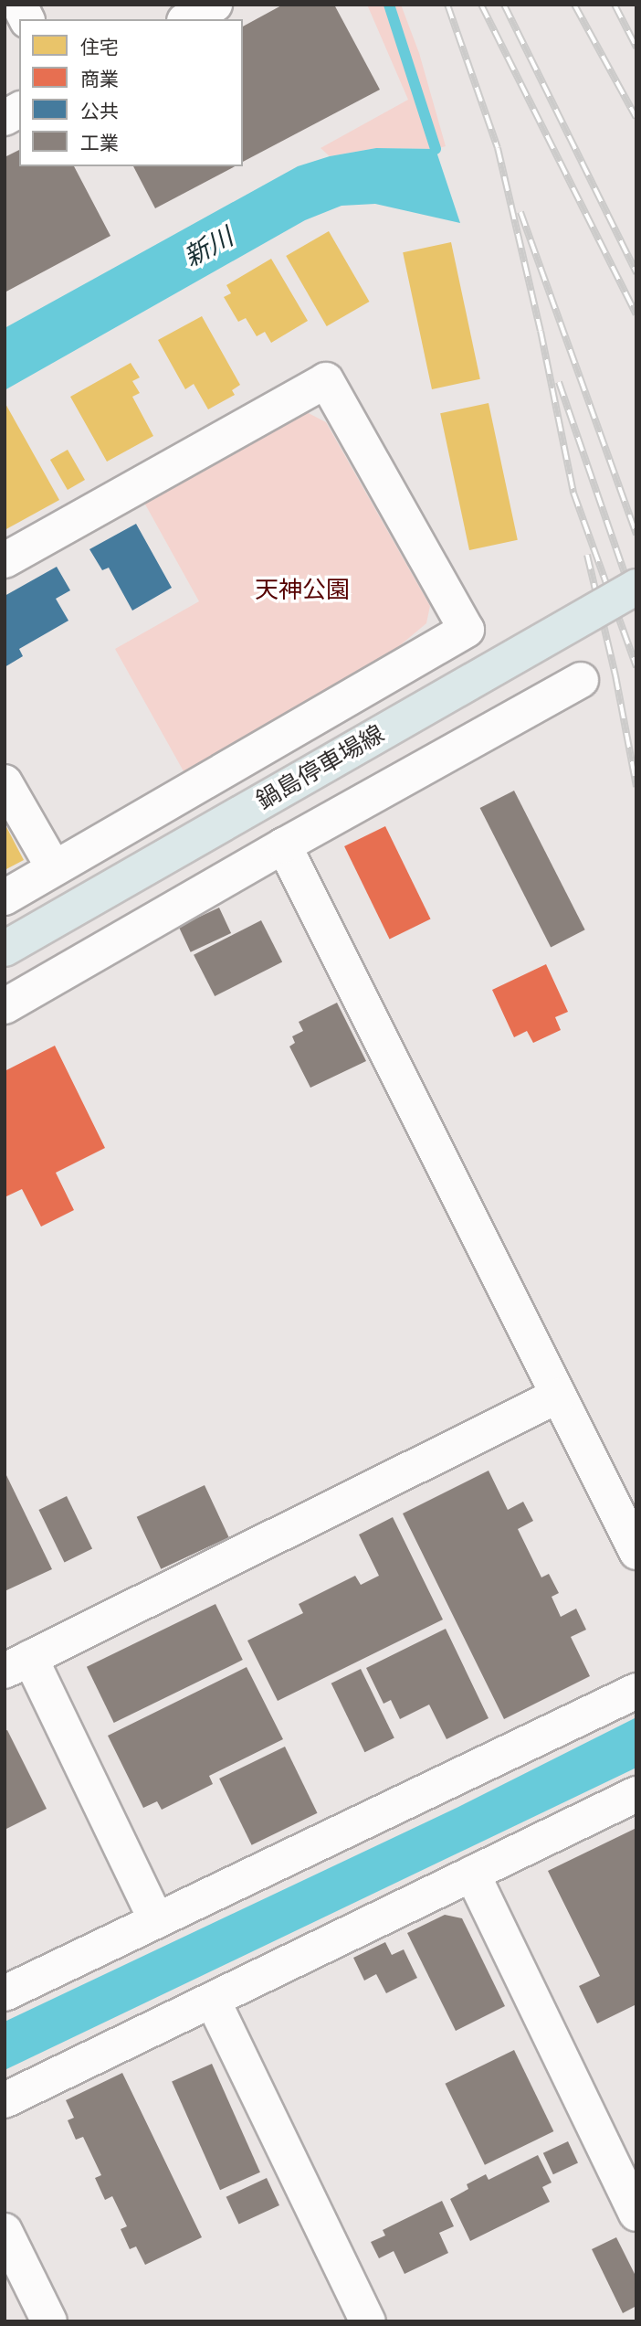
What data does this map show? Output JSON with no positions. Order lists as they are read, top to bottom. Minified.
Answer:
{"streets":{"main road":["鍋島停車場線"]},"water":["新川"],"parks":["天神公園"],"legend":["住宅","商業","公共","工業"]}
